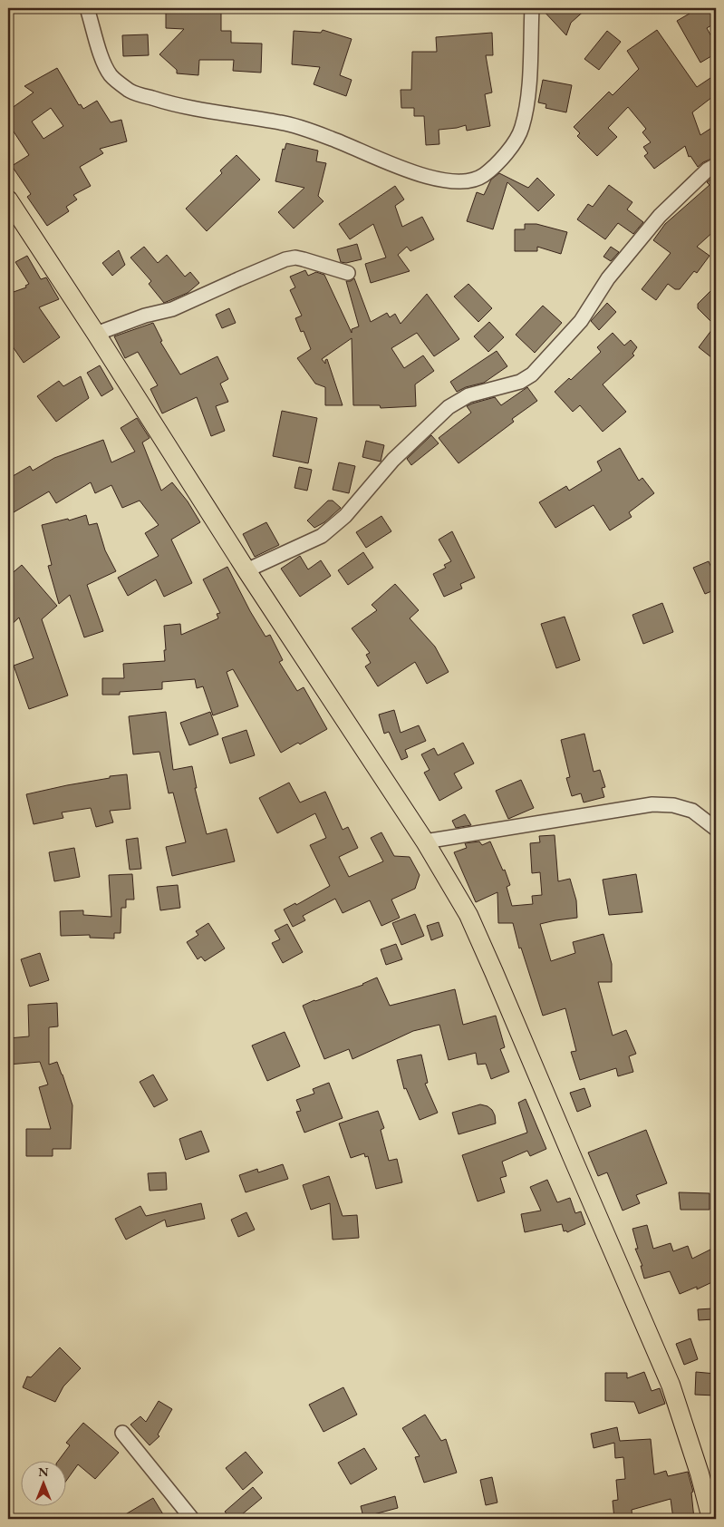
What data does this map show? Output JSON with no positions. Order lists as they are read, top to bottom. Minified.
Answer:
{"north":"top"}
